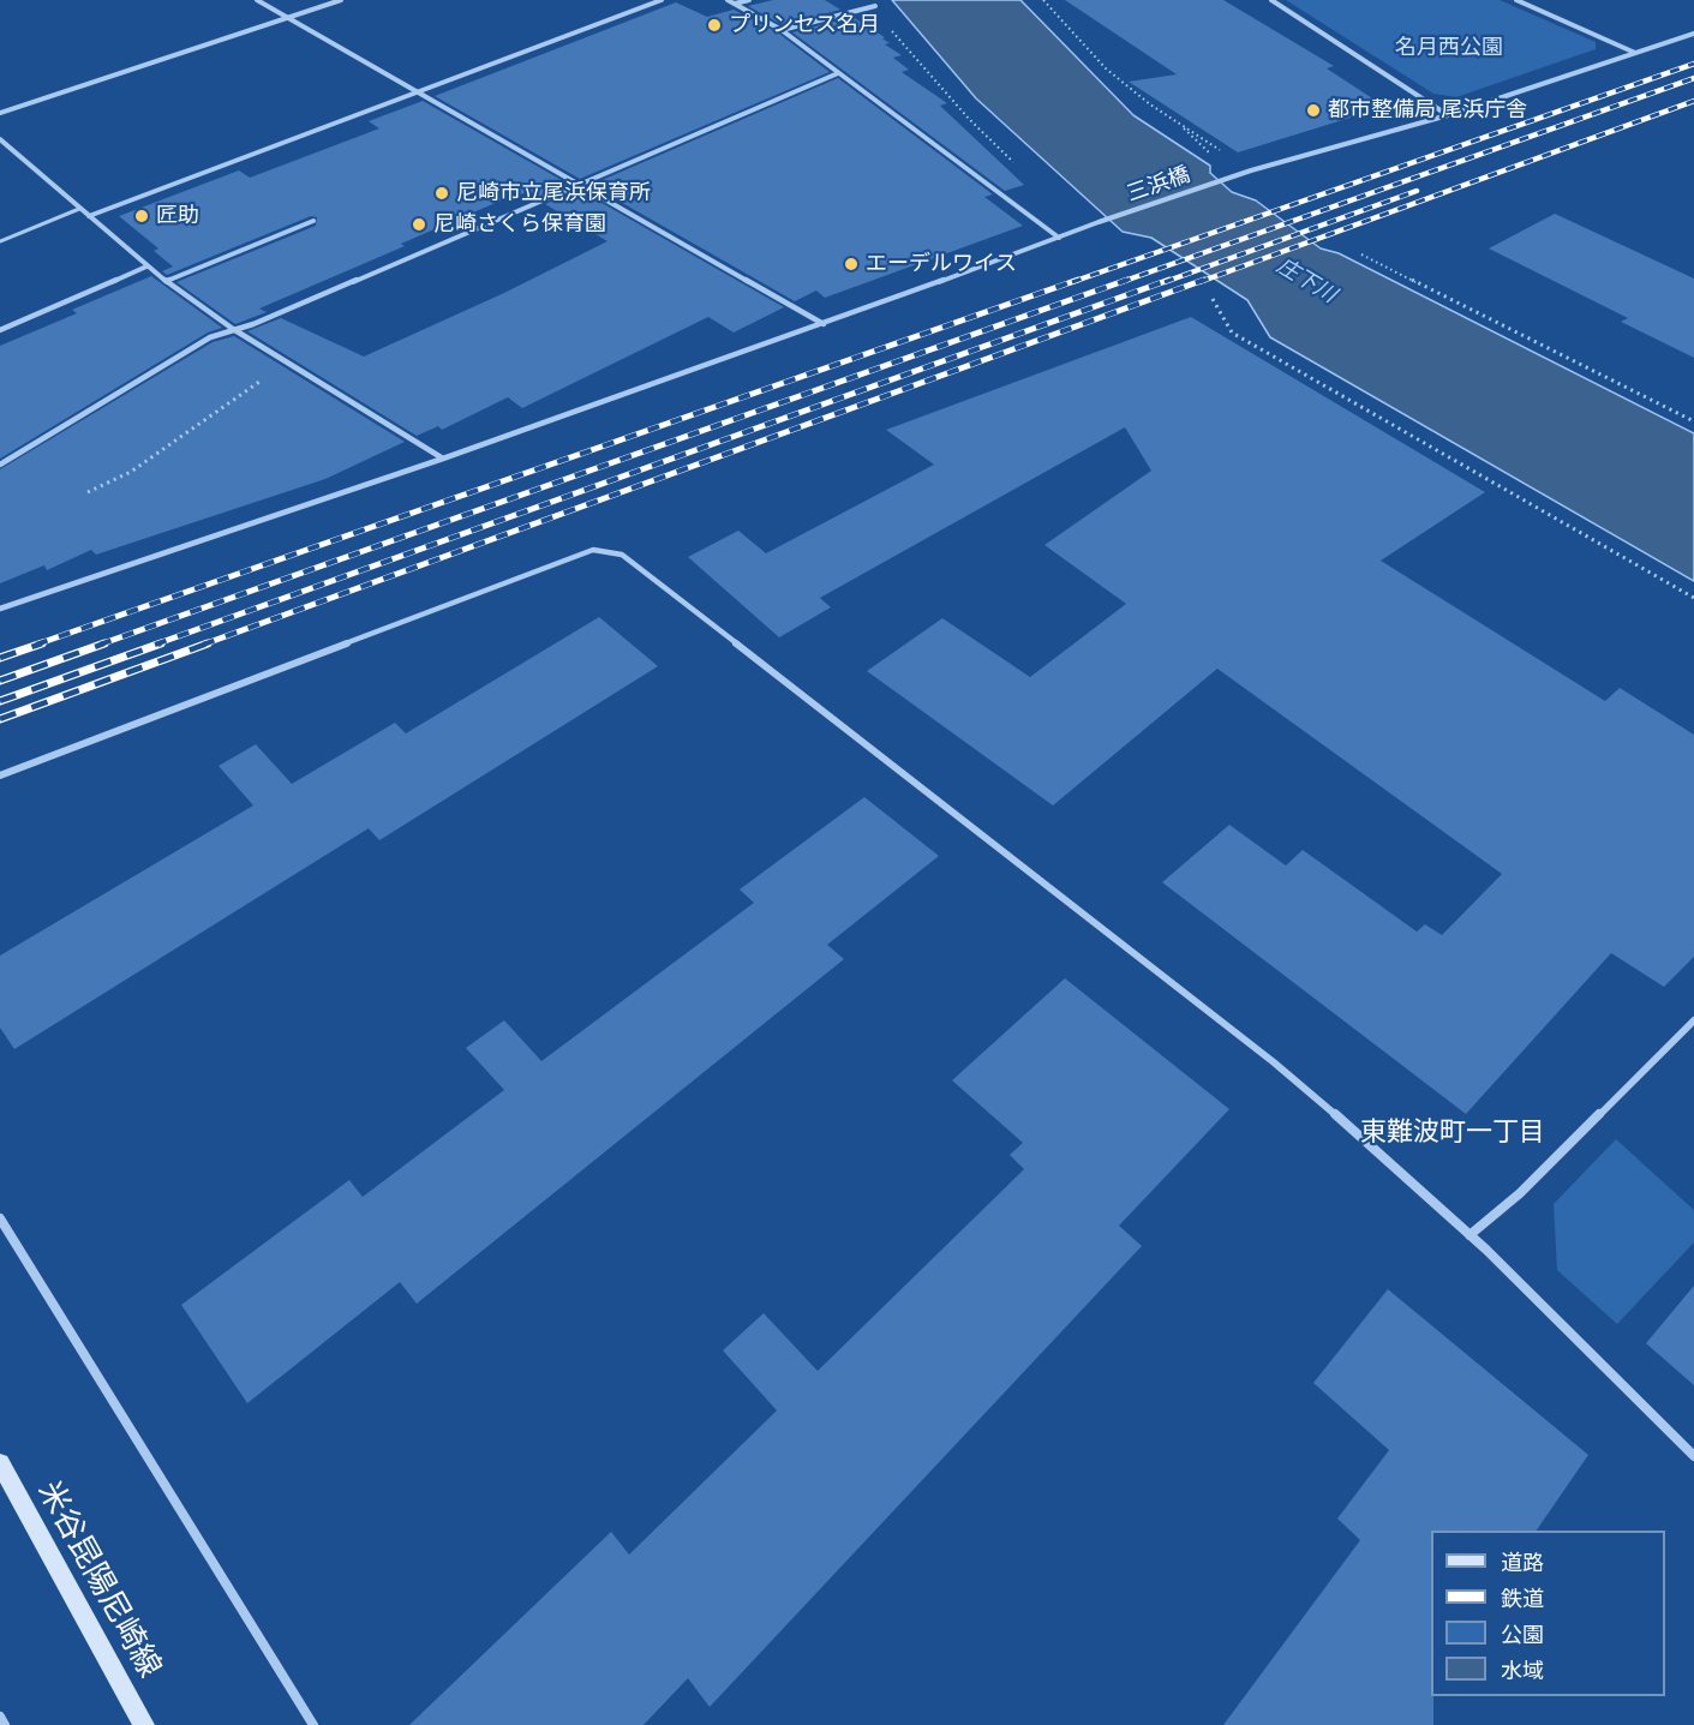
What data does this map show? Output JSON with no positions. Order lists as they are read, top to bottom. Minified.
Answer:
{"streets":{"main road":["米谷昆陽尼崎線"],"street":["三浜橋"]},"districts":["東難波町一丁目"],"water":["庄下川"],"parks":["名月西公園"],"places":["プリンセス名月","都市整備局 尾浜庁舎","尼崎市立尾浜保育所","匠助","尼崎さくら保育園","エーデルワイス"],"legend":["道路","鉄道","公園","水域"]}
